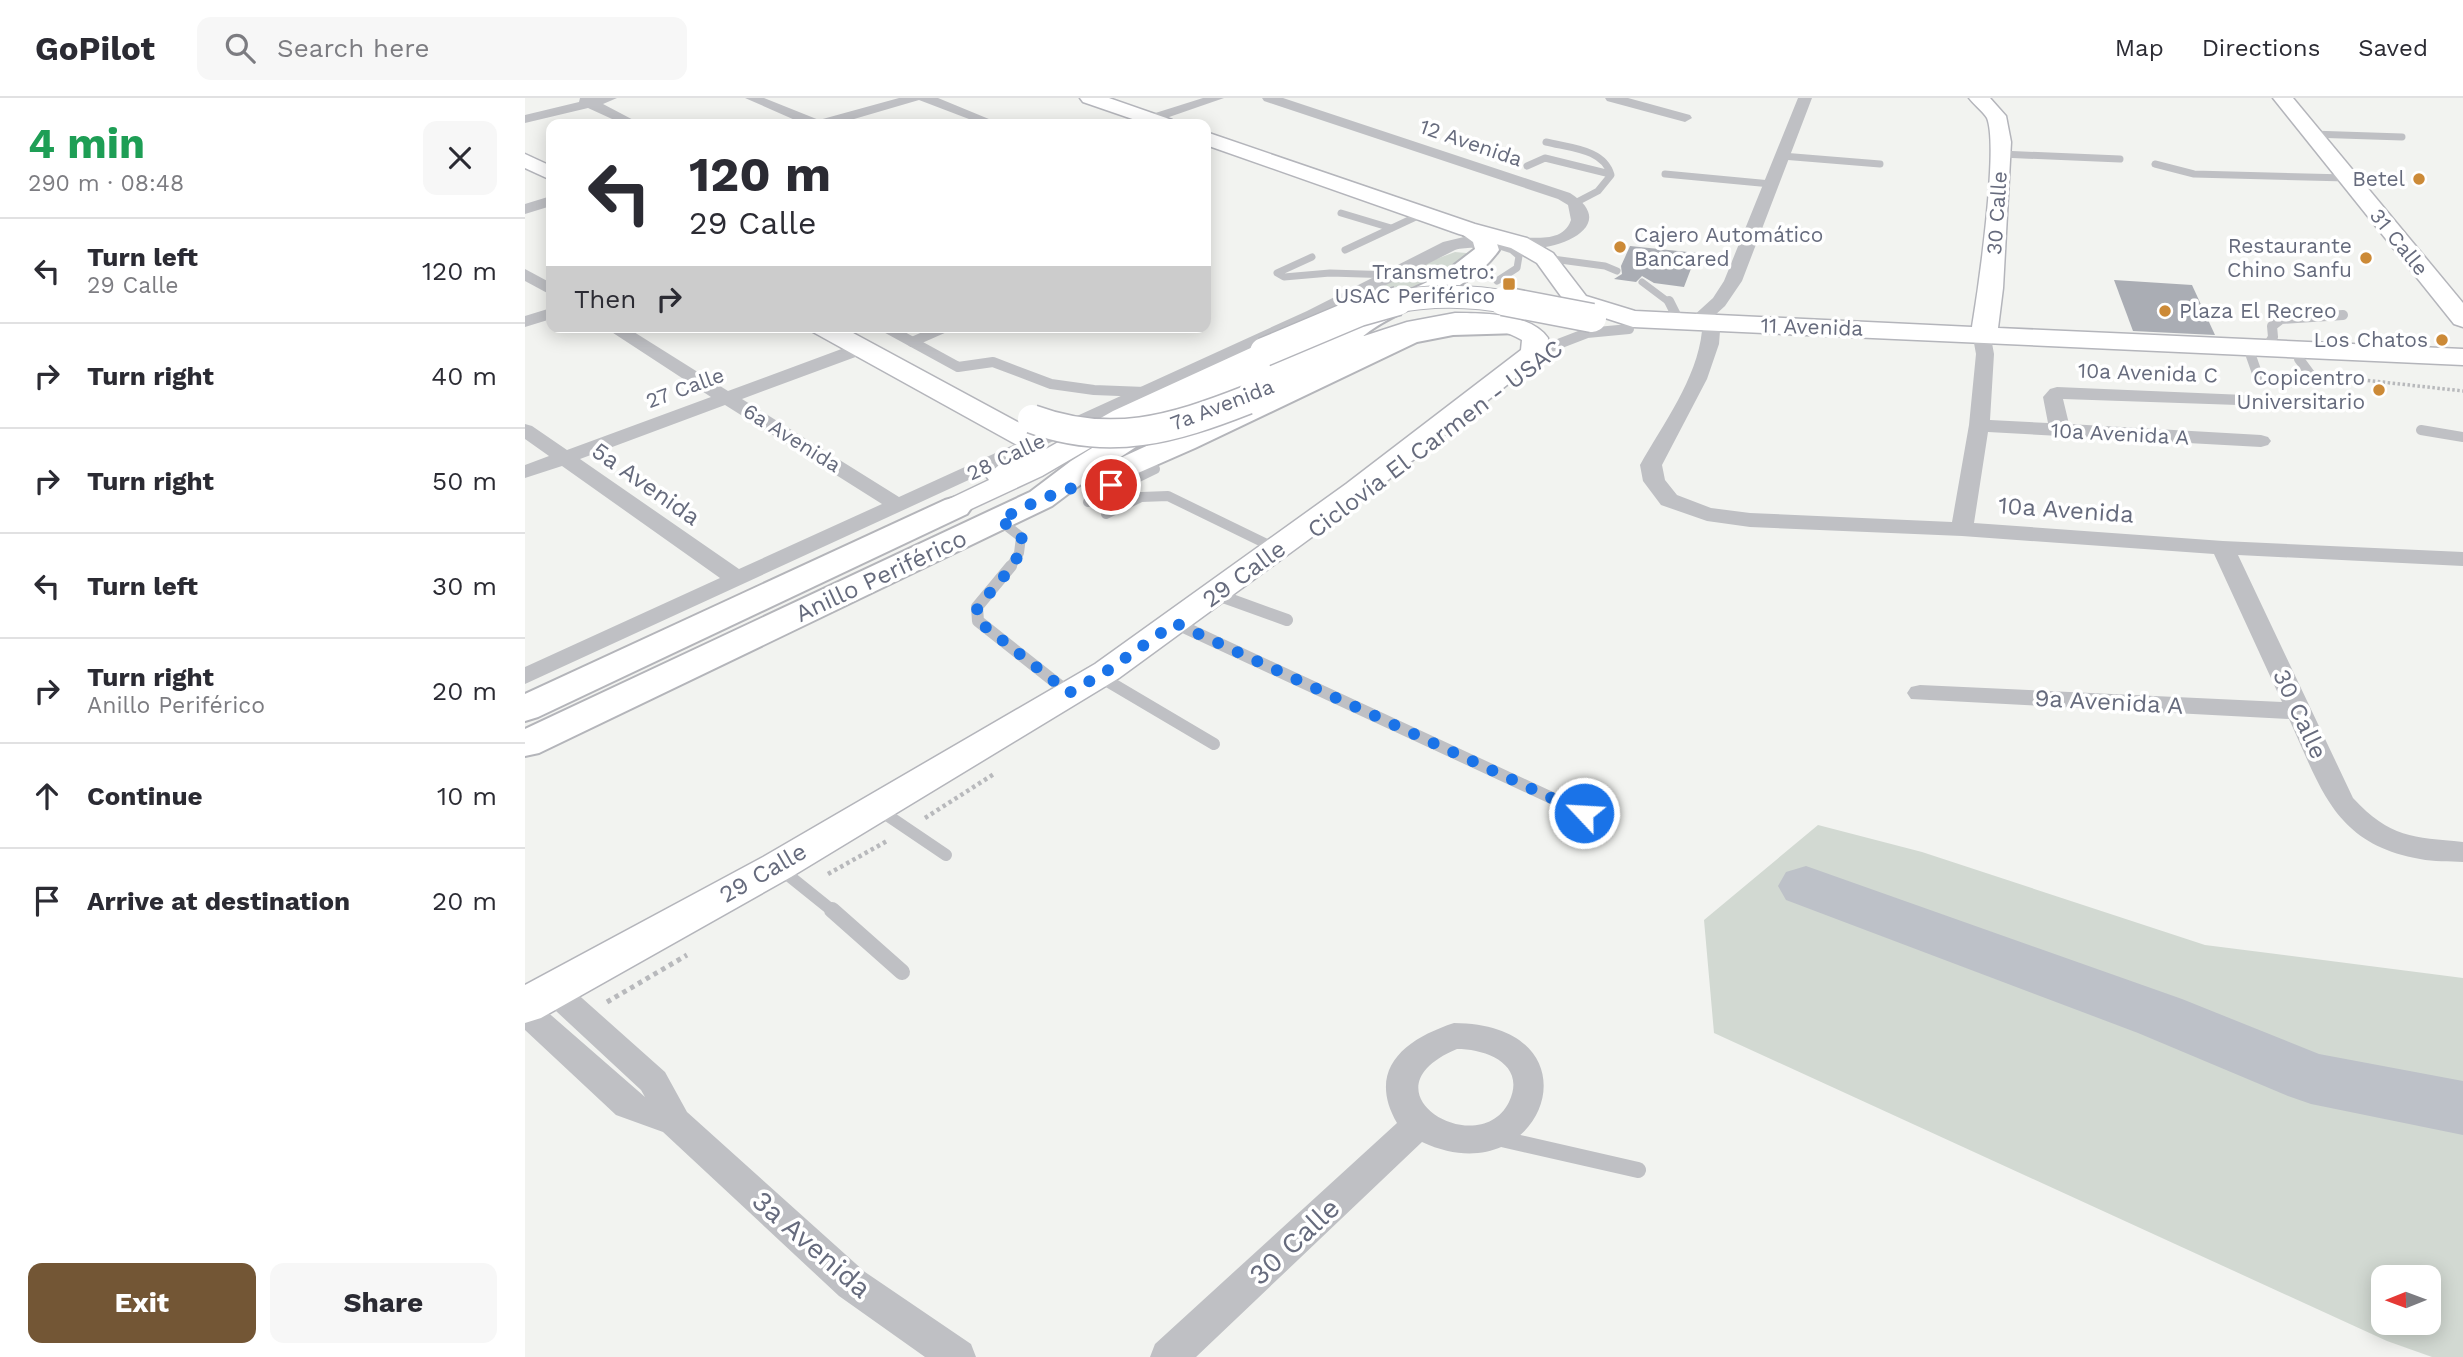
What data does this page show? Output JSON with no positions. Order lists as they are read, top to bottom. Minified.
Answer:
{"streets":{"main road":["Anillo Periférico"],"street":["12 Avenida","30 Calle","31 Calle","11 Avenida","10a Avenida C","27 Calle","7a Avenida","10a Avenida A","6a Avenida","28 Calle","5a Avenida","10a Avenida","29 Calle","9a Avenida A","3a Avenida"]},"crossings":[["30 Calle","11 Avenida"],["30 Calle","10a Avenida A"],["30 Calle","10a Avenida"],["30 Calle","9a Avenida A"],["11 Avenida","28 Calle"],["11 Avenida","Anillo Periférico"],["10a Avenida C","10a Avenida A"],["27 Calle","7a Avenida"],["27 Calle","6a Avenida"],["27 Calle","5a Avenida"],["7a Avenida","28 Calle"],["7a Avenida","Anillo Periférico"],["6a Avenida","28 Calle"],["28 Calle","5a Avenida"],["28 Calle","Anillo Periférico"],["29 Calle","3a Avenida"]],"places":{"other":["Betel","Cajero Automático Bancared","Restaurante Chino Sanfu","Plaza El Recreo","Los Chatos","Copicentro Universitario"],"transit":["Transmetro: USAC Periférico"]},"north":"left","page":{"header":"GoPilot","search":"Search here","nav":["Map","Directions","Saved"],"heading":["4 min","290 m · 08:48"],"turn":["120 m","29 Calle"],"list":[{"name":"Turn left","note":"29 Calle","value":"120 m"},{"name":"Turn right","value":"40 m"},{"name":"Turn right","value":"50 m"},{"name":"Turn left","value":"30 m"},{"name":"Turn right","note":"Anillo Periférico","value":"20 m"},{"name":"Continue","value":"10 m"},{"name":"Arrive at destination","value":"20 m"}],"then":"Then","buttons":["Exit","Share"]}}
